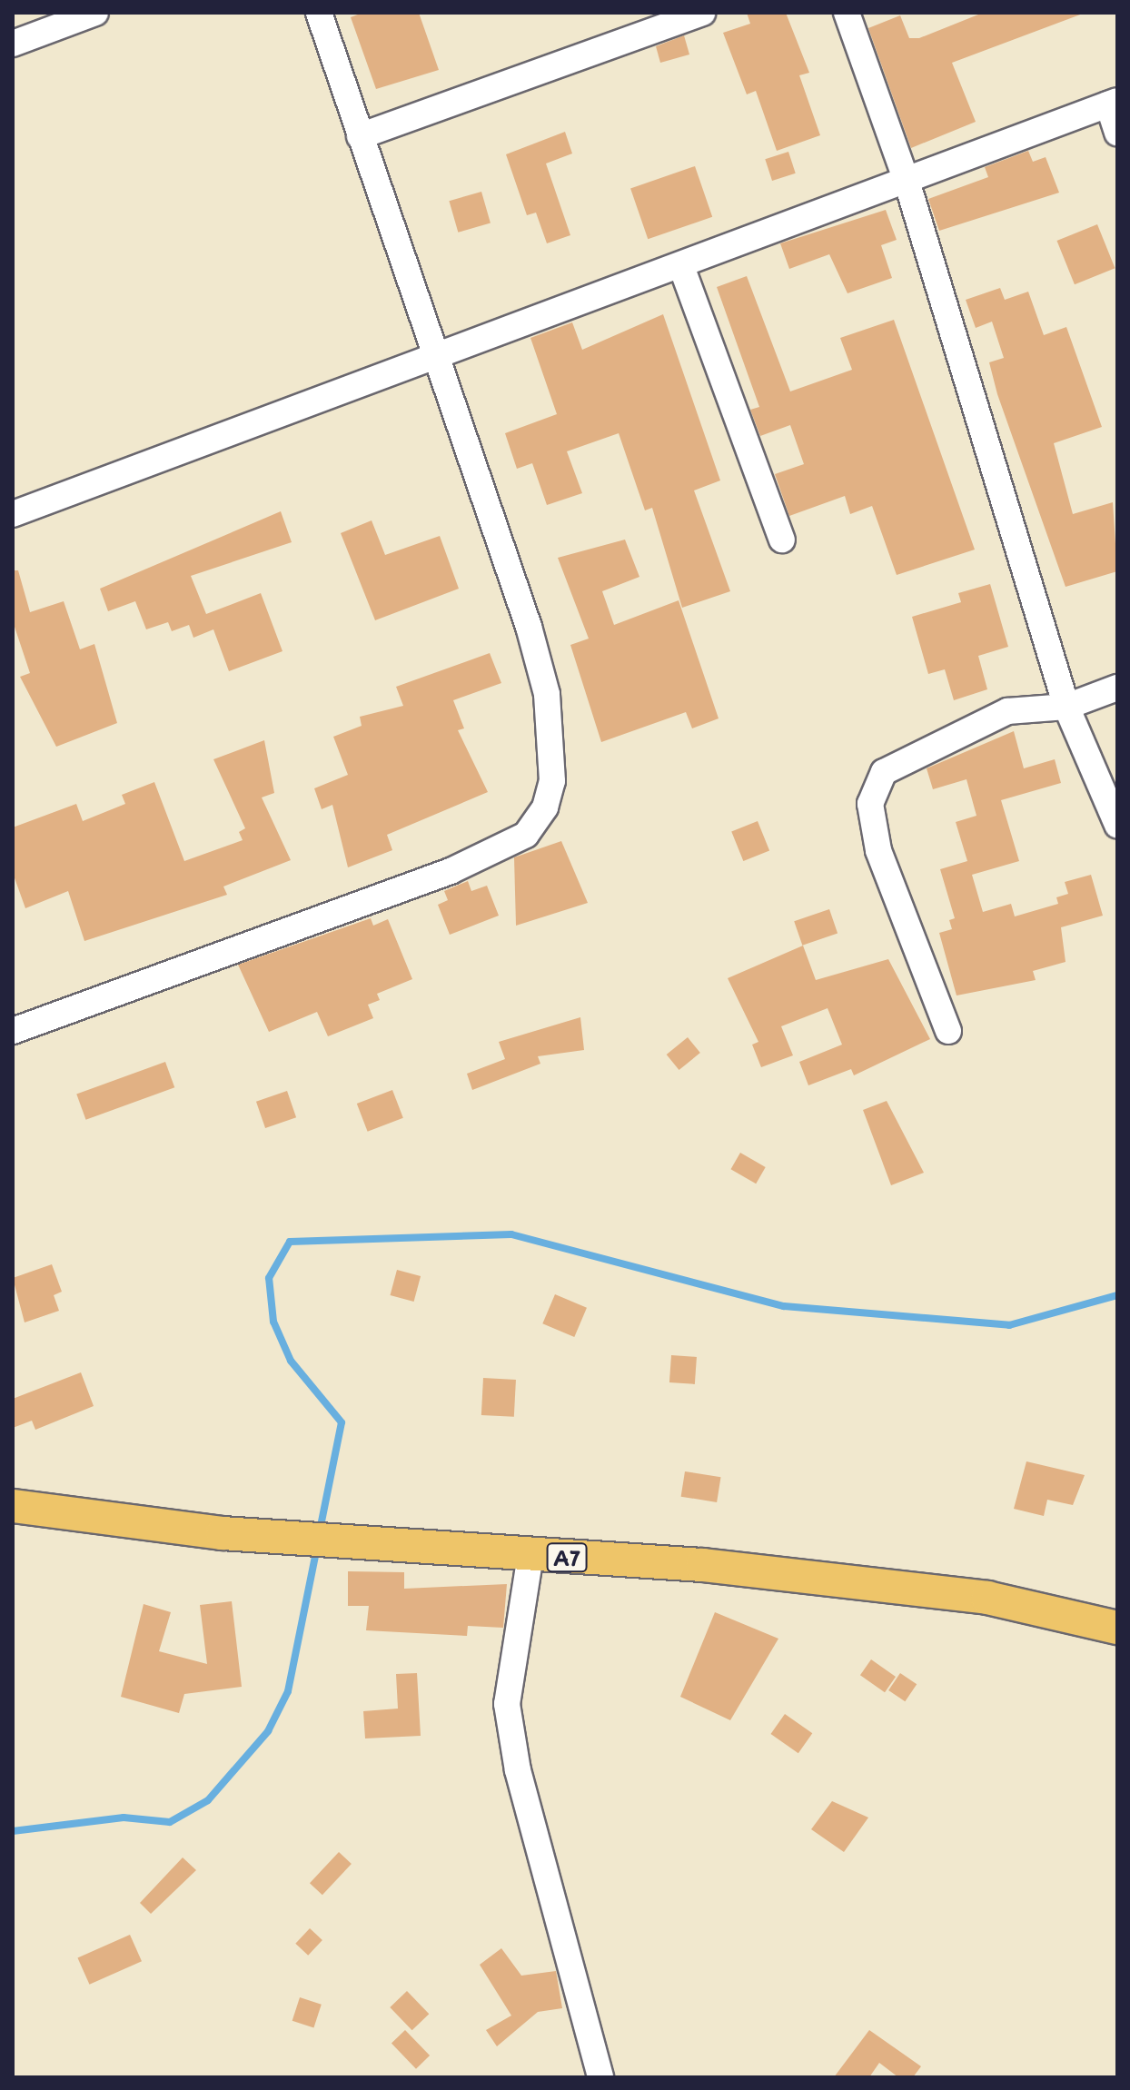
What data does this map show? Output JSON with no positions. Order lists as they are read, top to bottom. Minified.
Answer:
{"streets":{"main road":["A7"]}}
